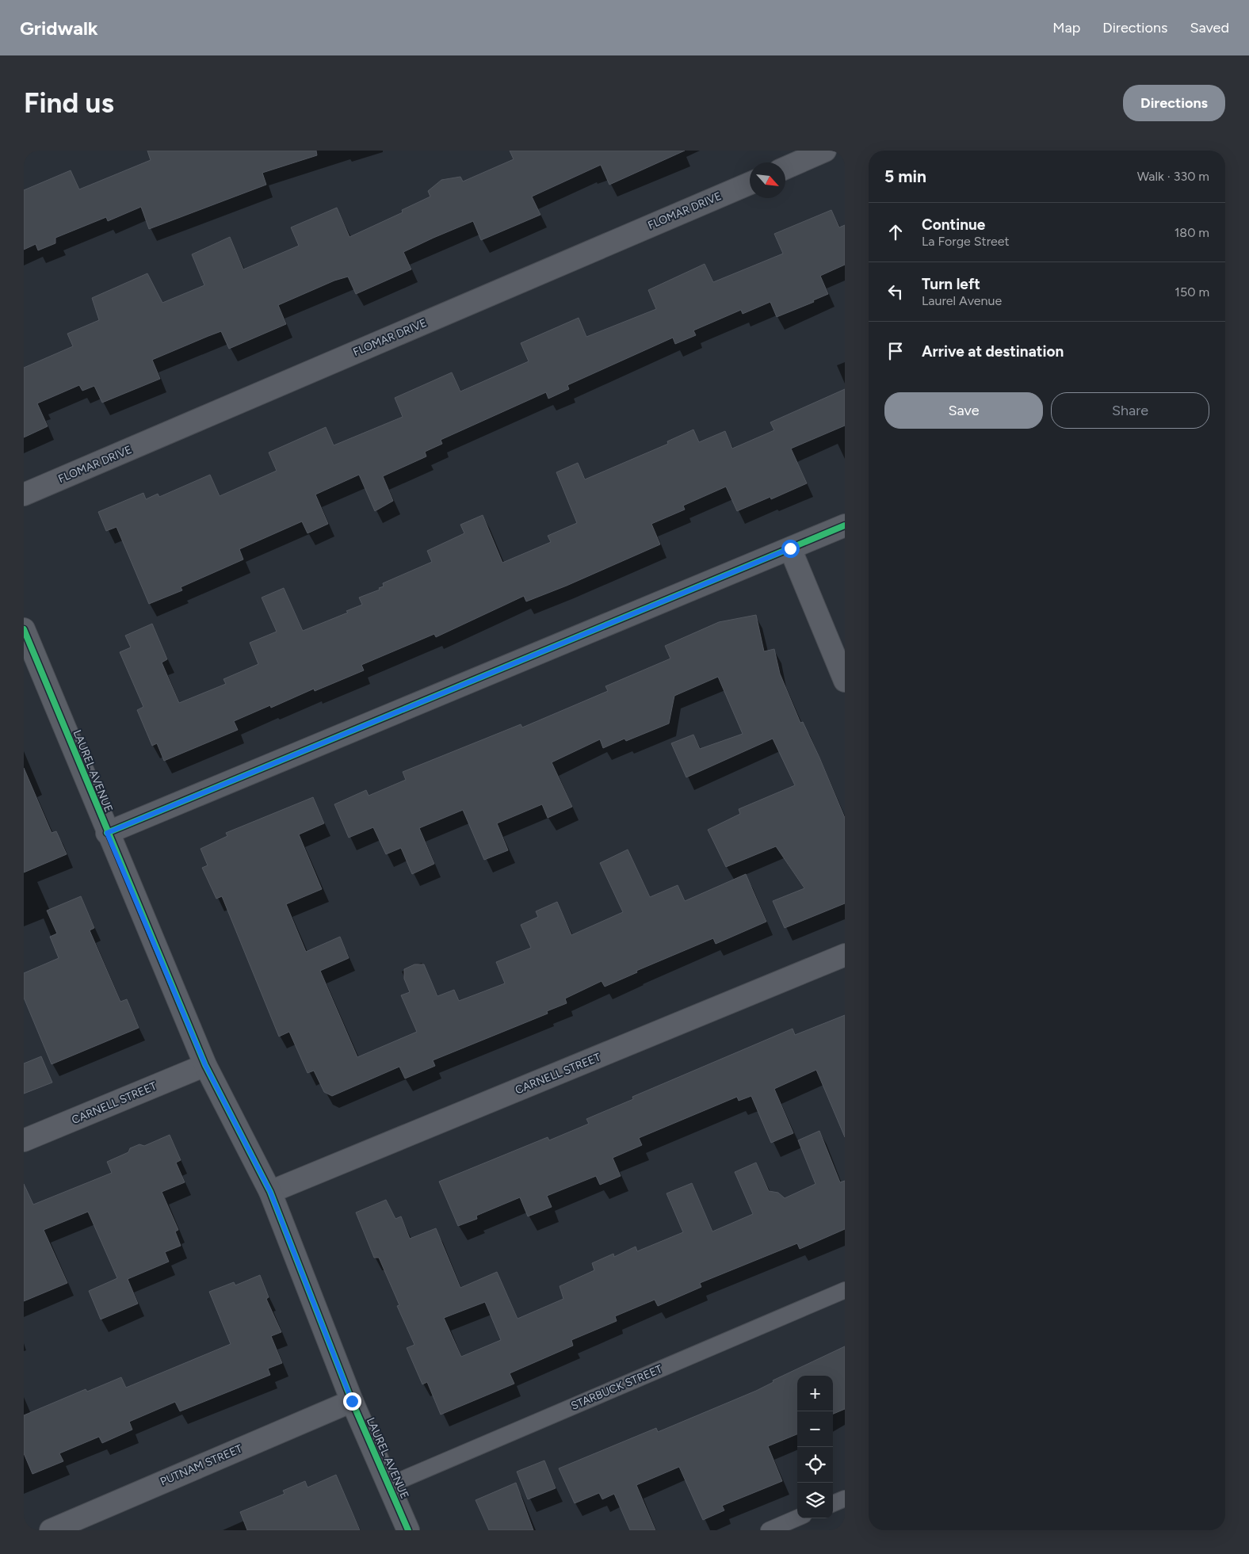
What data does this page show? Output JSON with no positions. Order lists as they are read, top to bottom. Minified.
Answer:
{"streets":{"street":["FLOMAR DRIVE","LAUREL AVENUE","CARNELL STREET","PUTNAM STREET"],"lane":["STARBUCK STREET"]},"crossings":[["LAUREL AVENUE","CARNELL STREET"],["LAUREL AVENUE","STARBUCK STREET"],["LAUREL AVENUE","PUTNAM STREET"]],"north":"bottom right","page":{"header":"Gridwalk","nav":["Map","Directions","Saved"],"buttons":["Directions",["Save","Share"]],"title":"Find us","heading":["5 min","Walk · 330 m"],"list":[["Continue","La Forge Street","180 m"],["Turn left","Laurel Avenue","150 m"],"Arrive at destination"],"map_buttons":["+","−"]}}
